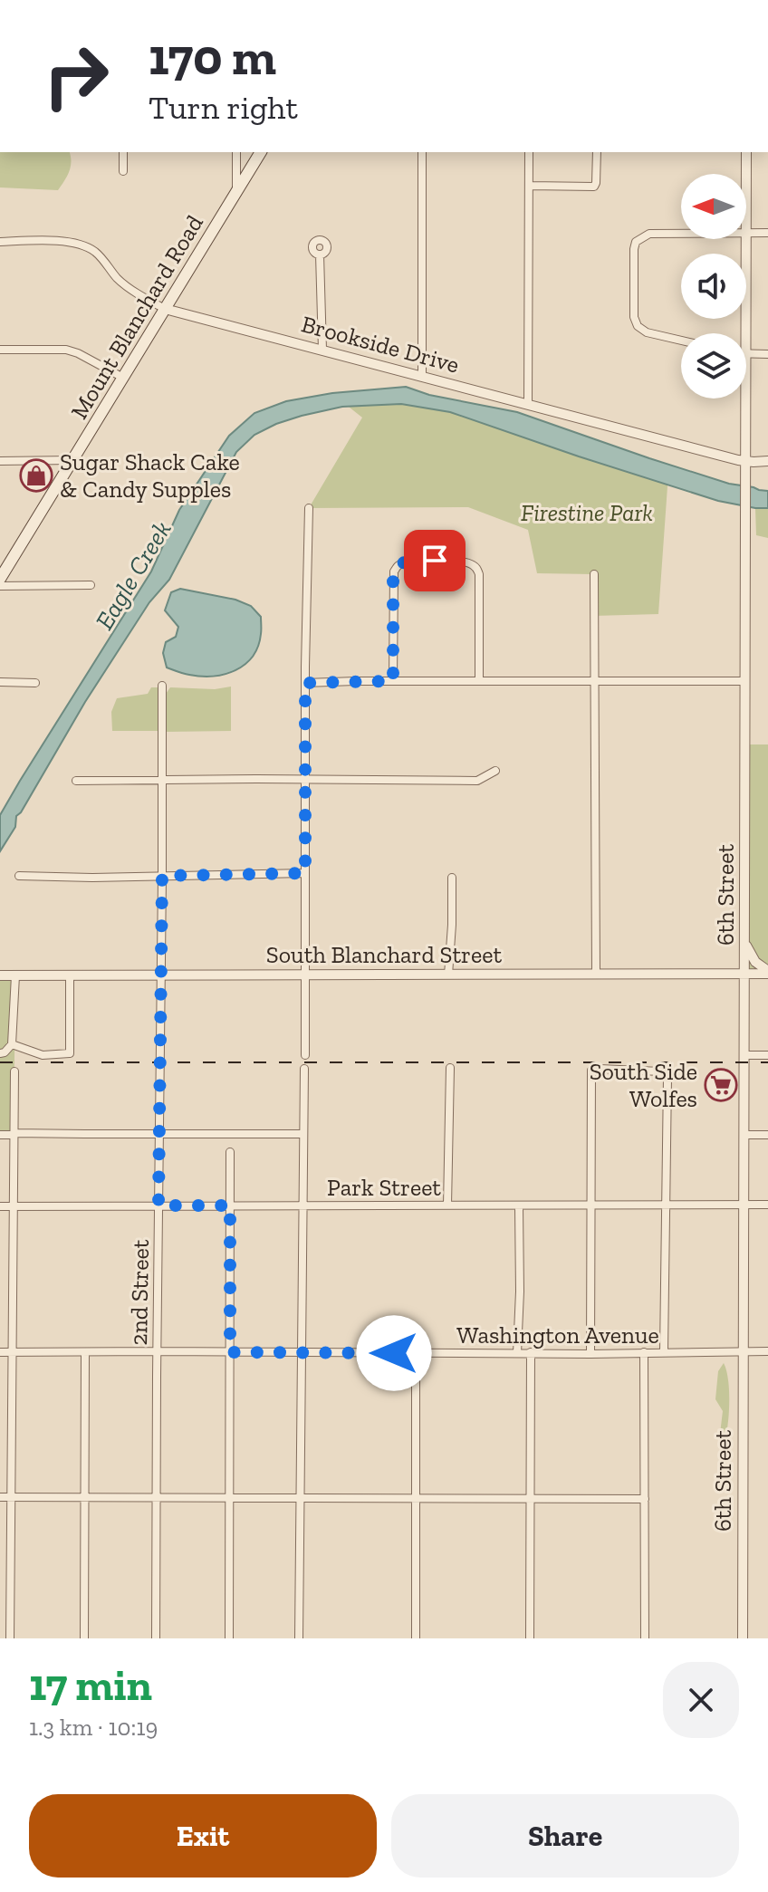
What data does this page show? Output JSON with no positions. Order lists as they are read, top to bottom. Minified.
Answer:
{"streets":{"main road":["Mount Blanchard Road"],"street":["Brookside Drive","6th Street","South Blanchard Street","Park Street","2nd Street","Washington Avenue"]},"crossings":[["Mount Blanchard Road","Brookside Drive"],["Brookside Drive","6th Street"],["6th Street","South Blanchard Street"],["6th Street","Park Street"],["6th Street","Washington Avenue"],["South Blanchard Street","2nd Street"],["Park Street","2nd Street"],["2nd Street","Washington Avenue"]],"water":["Eagle Creek"],"parks":["Firestine Park"],"places":{"shop":["Sugar Shack Cake & Candy Supples"],"supermarket":["South Side Wolfes"]},"north":"left","page":{"turn":["170 m","Turn right"],"heading":["17 min","1.3 km · 10:19"],"buttons":["Exit","Share"]}}
